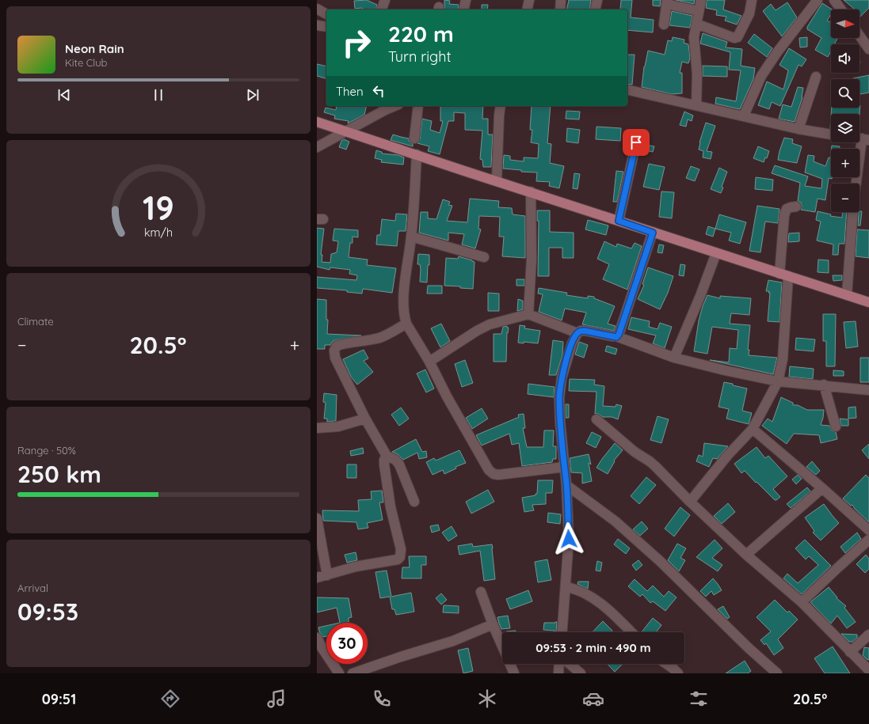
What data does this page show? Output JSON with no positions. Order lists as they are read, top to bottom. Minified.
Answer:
{"north":"right","page":{"map_buttons":["+","−"],"turn":["220 m","Turn right"],"song":["Neon Rain","Kite Club"],"then":"Then","tile":["Climate",["Range · 50%","250 km"],["Arrival","09:53"]],"heat":["−","20.5°","+"],"limit":"30","trip":"09:53 · 2 min · 490 m","tabs":["09:51","20.5°"],"gauge":["19","km/h"]}}
